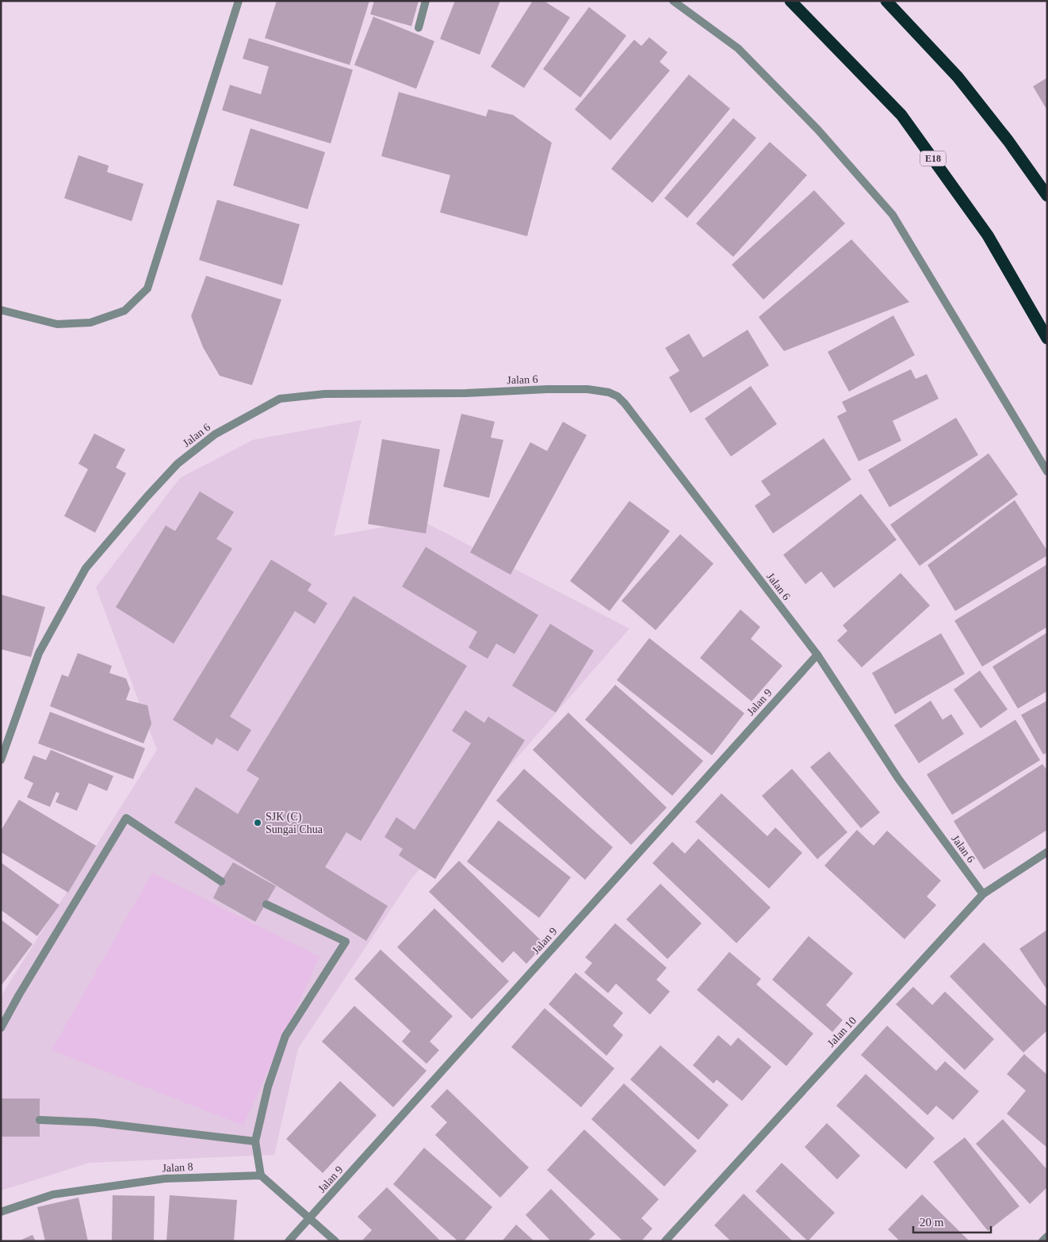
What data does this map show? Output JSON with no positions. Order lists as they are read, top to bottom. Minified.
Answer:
{"streets":{"highway":["E18"],"street":["Jalan 6","Jalan 9","Jalan 10","Jalan 8"]},"crossings":[["Jalan 6","Jalan 9"],["Jalan 6","Jalan 10"]],"places":["SJK (C) Sungai Chua"],"scale_bar":"20 m"}
